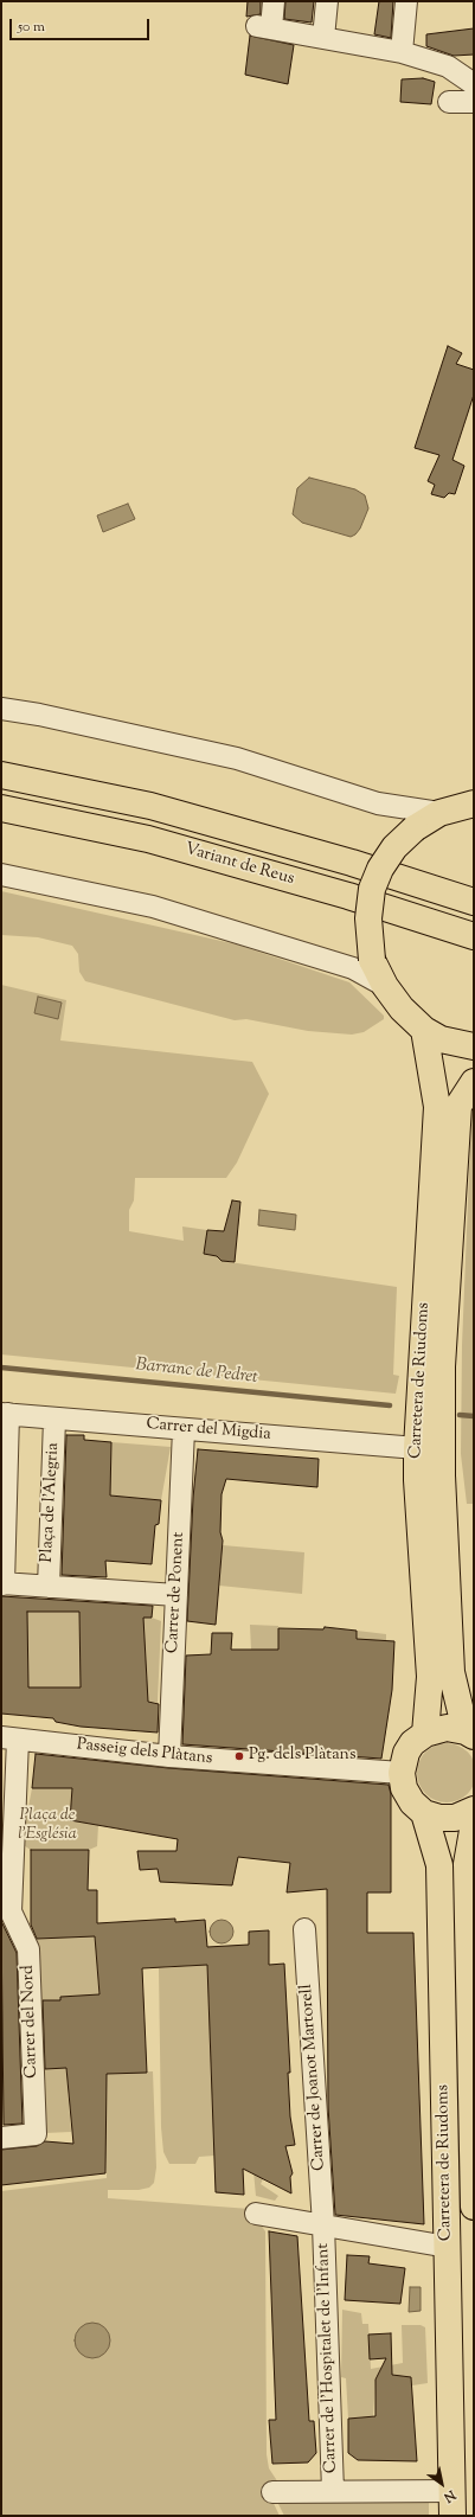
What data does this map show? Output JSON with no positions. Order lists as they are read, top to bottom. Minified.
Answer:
{"streets":{"main road":["Variant de Reus","Carretera de Riudoms"],"street":["Carrer del Migdia","Plaça de l'Alegria","Carrer de Ponent","Passeig dels Plàtans","Carrer del Nord","Carrer de Joanot Martorell","Carrer de l'Hospitalet de l'Infant"]},"crossings":[["Carretera de Riudoms","Carrer del Migdia"],["Carrer del Migdia","Plaça de l'Alegria"],["Carrer del Migdia","Carrer de Ponent"],["Carrer de Ponent","Passeig dels Plàtans"],["Carrer de Joanot Martorell","Carrer de l'Hospitalet de l'Infant"]],"water":["Barranc de Pedret"],"parks":["Plaça de l'Església"],"places":["Pg. dels Plàtans"],"scale_bar":"50 m","north":"bottom right"}
